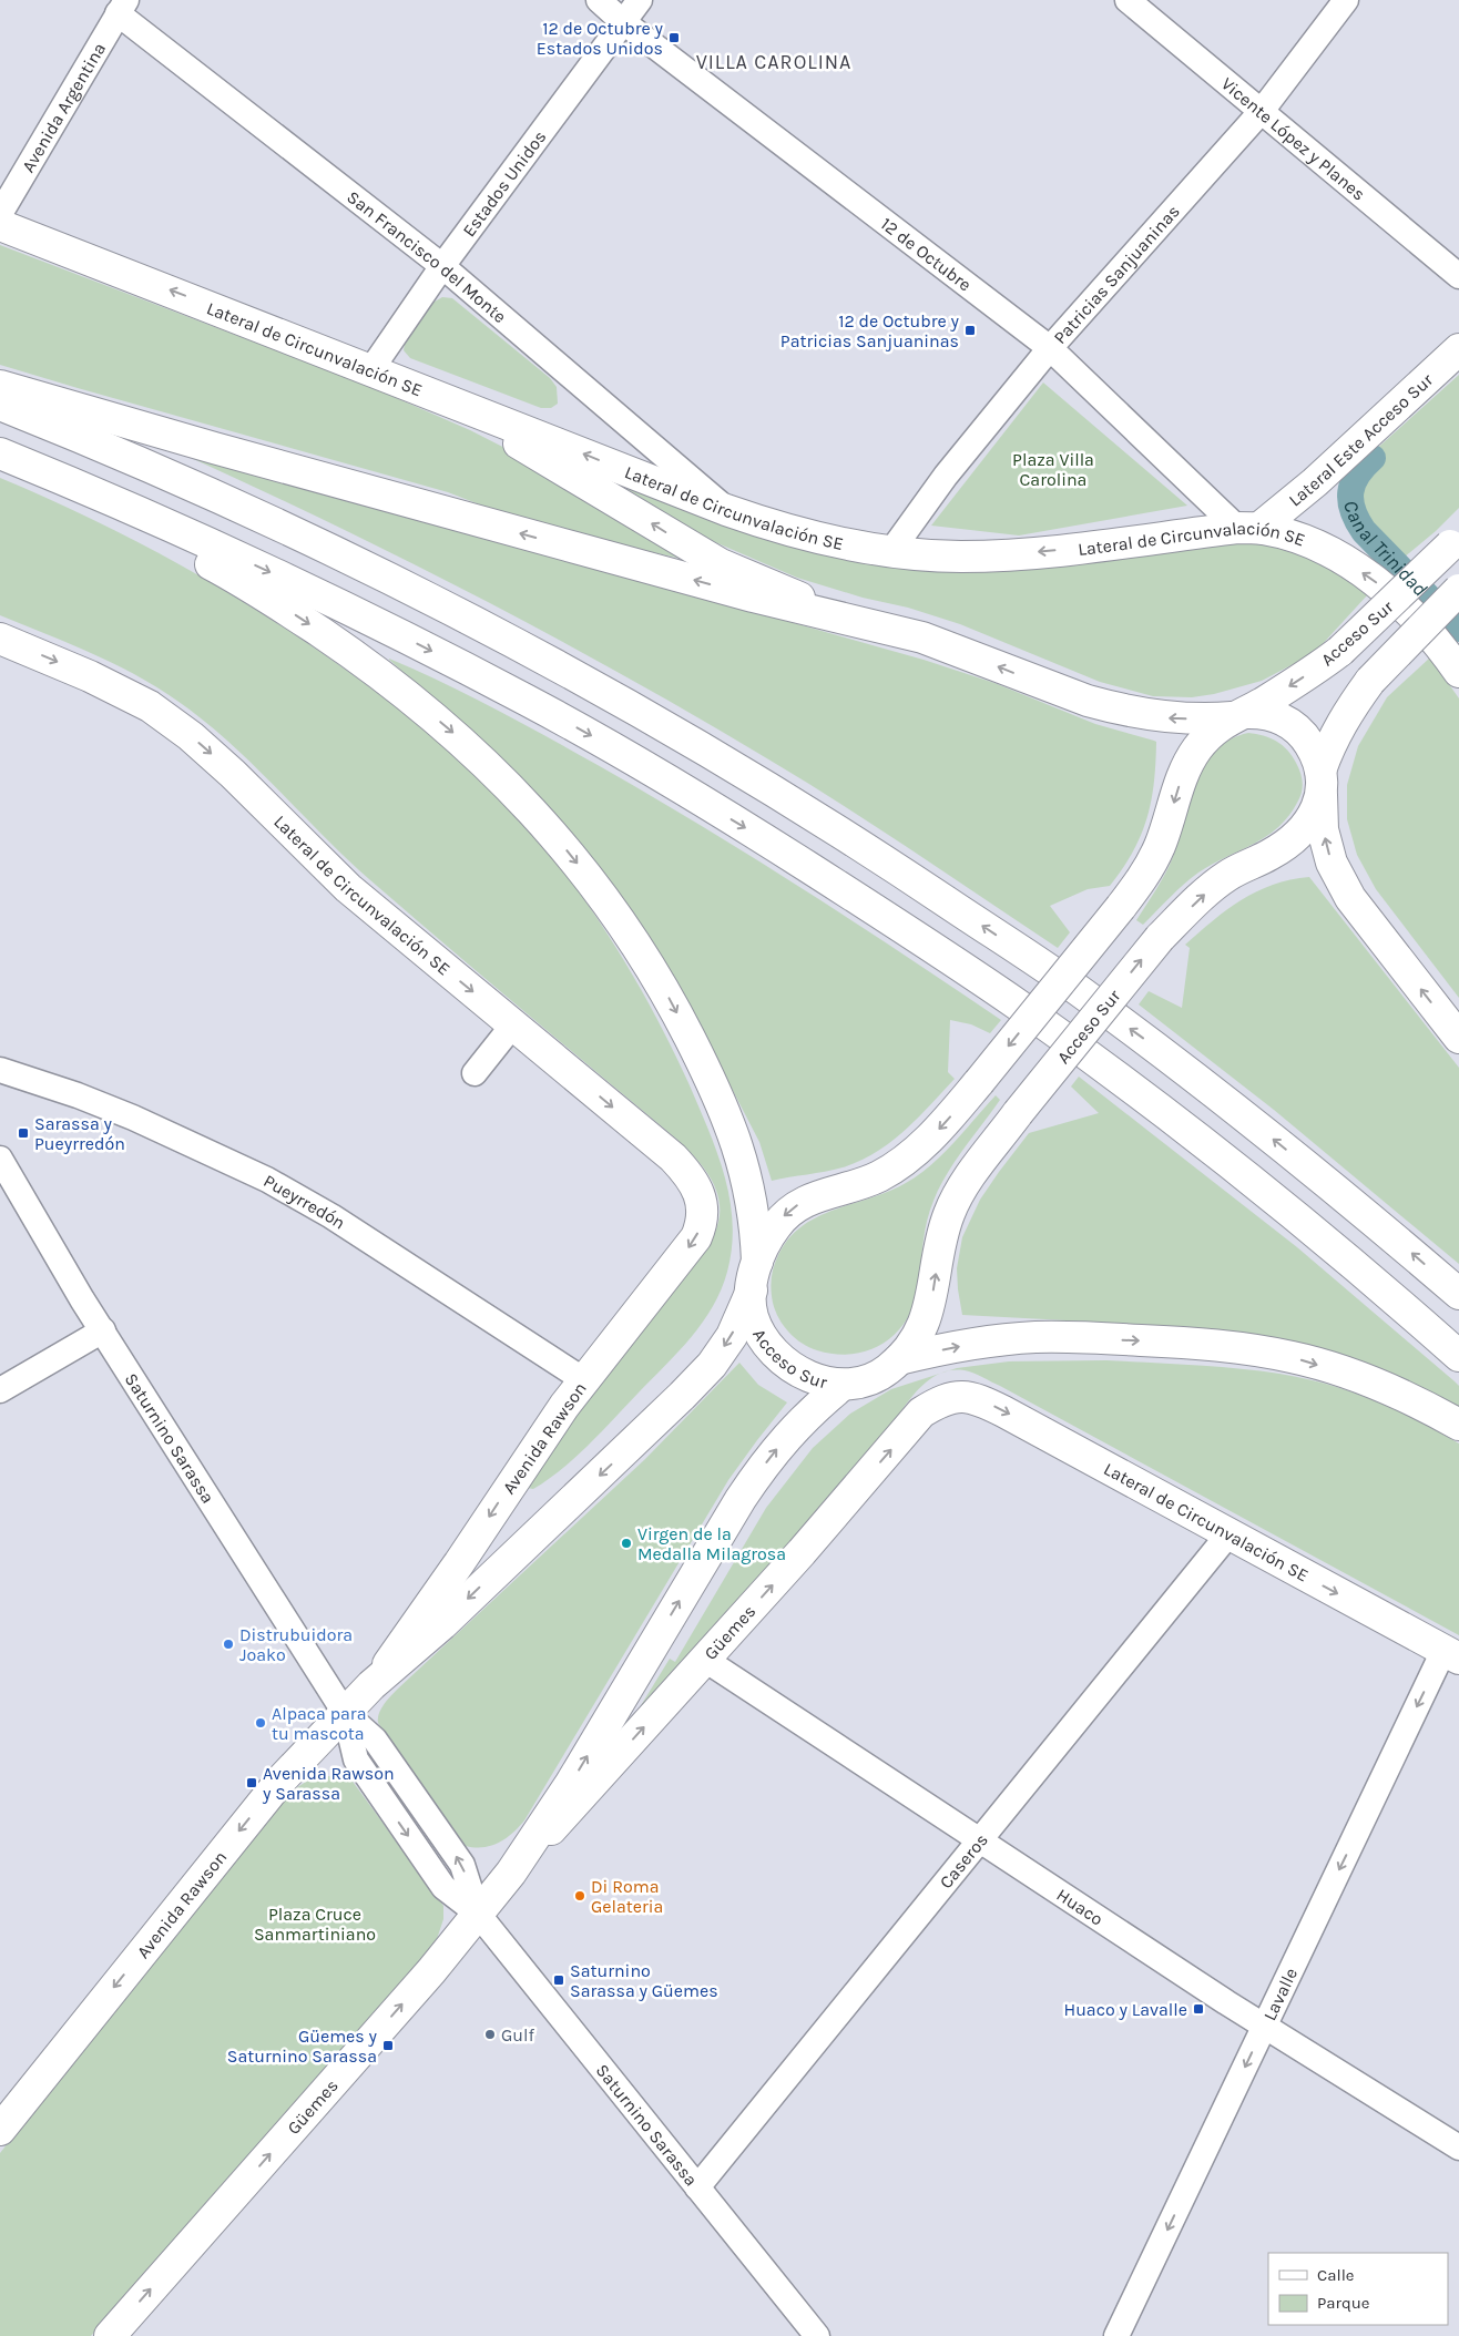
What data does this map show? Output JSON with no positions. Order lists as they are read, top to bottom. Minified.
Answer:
{"streets":{"main road":["Lateral de Circunvalación SE","Lateral Este Acceso Sur","Acceso Sur","Avenida Rawson","Güemes"],"street":["Avenida Argentina","Vicente López y Planes","Estados Unidos","12 de Octubre","San Francisco del Monte","Patricias Sanjuaninas","Pueyrredón","Saturnino Sarassa","Caseros","Huaco","Lavalle"]},"crossings":[["Avenida Argentina","San Francisco del Monte"],["Vicente López y Planes","Patricias Sanjuaninas"],["Estados Unidos","12 de Octubre"],["Estados Unidos","San Francisco del Monte"],["Estados Unidos","Lateral de Circunvalación SE"],["12 de Octubre","Patricias Sanjuaninas"],["12 de Octubre","Lateral de Circunvalación SE"],["12 de Octubre","Lateral Este Acceso Sur"],["San Francisco del Monte","Lateral de Circunvalación SE"],["Patricias Sanjuaninas","Lateral de Circunvalación SE"],["Lateral de Circunvalación SE","Lateral Este Acceso Sur"],["Lateral de Circunvalación SE","Avenida Rawson"],["Lateral de Circunvalación SE","Güemes"],["Lateral de Circunvalación SE","Caseros"],["Lateral de Circunvalación SE","Lavalle"],["Acceso Sur","Avenida Rawson"],["Acceso Sur","Güemes"],["Pueyrredón","Avenida Rawson"],["Saturnino Sarassa","Avenida Rawson"],["Saturnino Sarassa","Güemes"],["Saturnino Sarassa","Caseros"],["Güemes","Huaco"],["Caseros","Huaco"],["Huaco","Lavalle"]],"one_way":["Avenida Rawson","Güemes","Lavalle"],"districts":["VILLA CAROLINA"],"water":["Canal Trinidad"],"parks":["Plaza Villa Carolina","Plaza Cruce Sanmartiniano"],"places":{"transit":["12 de Octubre y Estados Unidos","12 de Octubre y Patricias Sanjuaninas","Sarassa y Pueyrredón","Avenida Rawson y Sarassa","Saturnino Sarassa y Güemes","Huaco y Lavalle","Güemes y Saturnino Sarassa"],"other":["Virgen de la Medalla Milagrosa","Distrubuidora Joako","Alpaca para tu mascota","Di Roma Gelateria","Gulf"]},"legend":["Calle","Parque"]}
